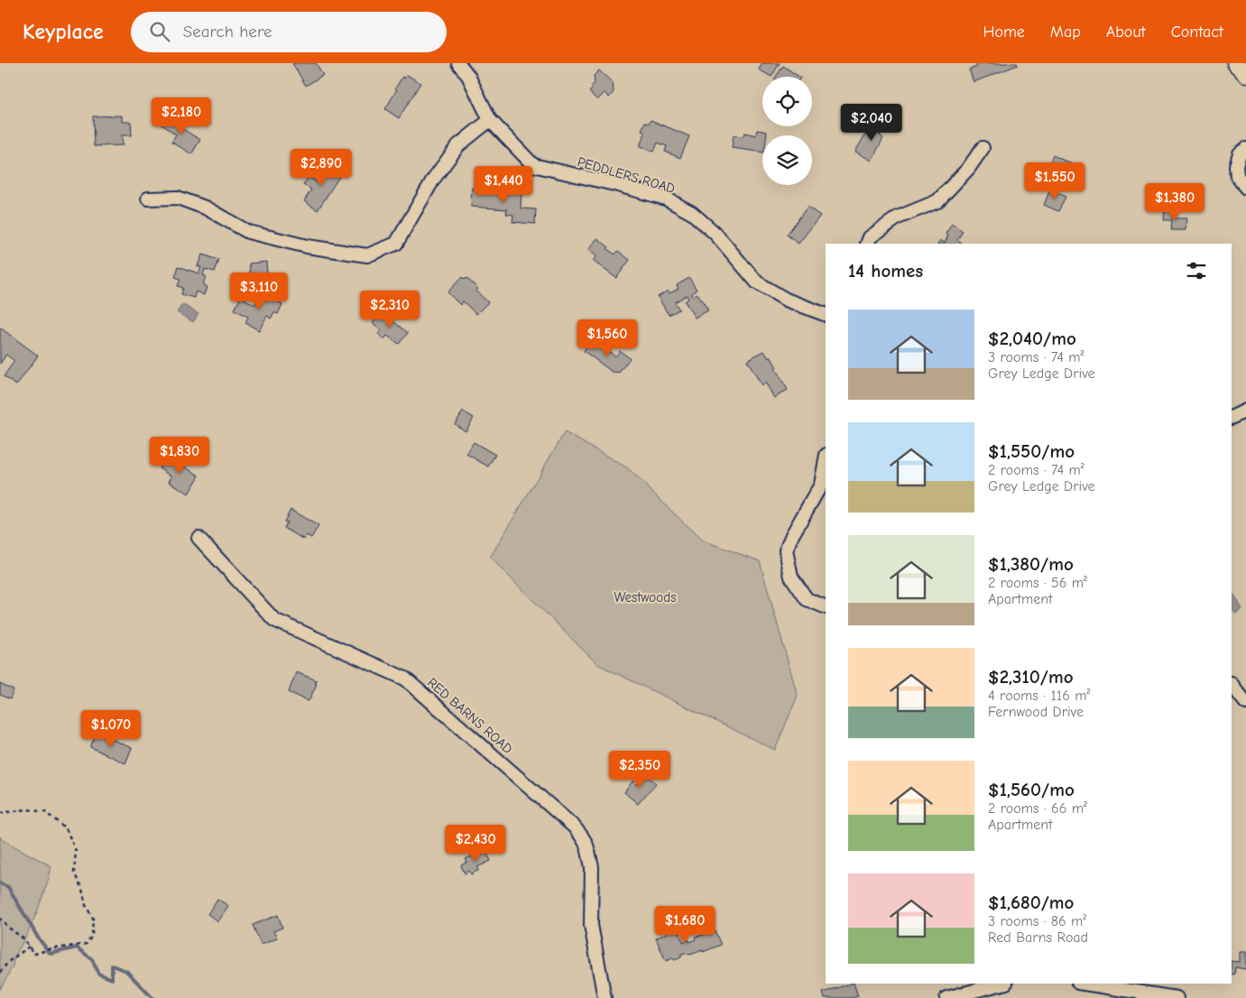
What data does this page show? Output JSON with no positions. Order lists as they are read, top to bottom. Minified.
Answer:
{"streets":{"street":["PEDDLERS ROAD","RED BARNS ROAD"]},"parks":["Westwoods"],"page":{"header":"Keyplace","search":"Search here","nav":["Home","Map","About","Contact"],"price":["$2,180","$2,040","$2,890","$1,550","$1,440","$1,380","$3,110","$2,310","$1,560","$1,830","$1,070","$2,350","$2,430","$1,680"],"heading":"14 homes","list":[{"name":"$2,040/mo","note":"3 rooms · 74 m² · Grey Ledge Drive"},{"name":"$1,550/mo","note":"2 rooms · 74 m² · Grey Ledge Drive"},{"name":"$1,380/mo","note":"2 rooms · 56 m² · Apartment"},{"name":"$2,310/mo","note":"4 rooms · 116 m² · Fernwood Drive"},{"name":"$1,560/mo","note":"2 rooms · 66 m² · Apartment"},{"name":"$1,680/mo","note":"3 rooms · 86 m² · Red Barns Road"}]}}
